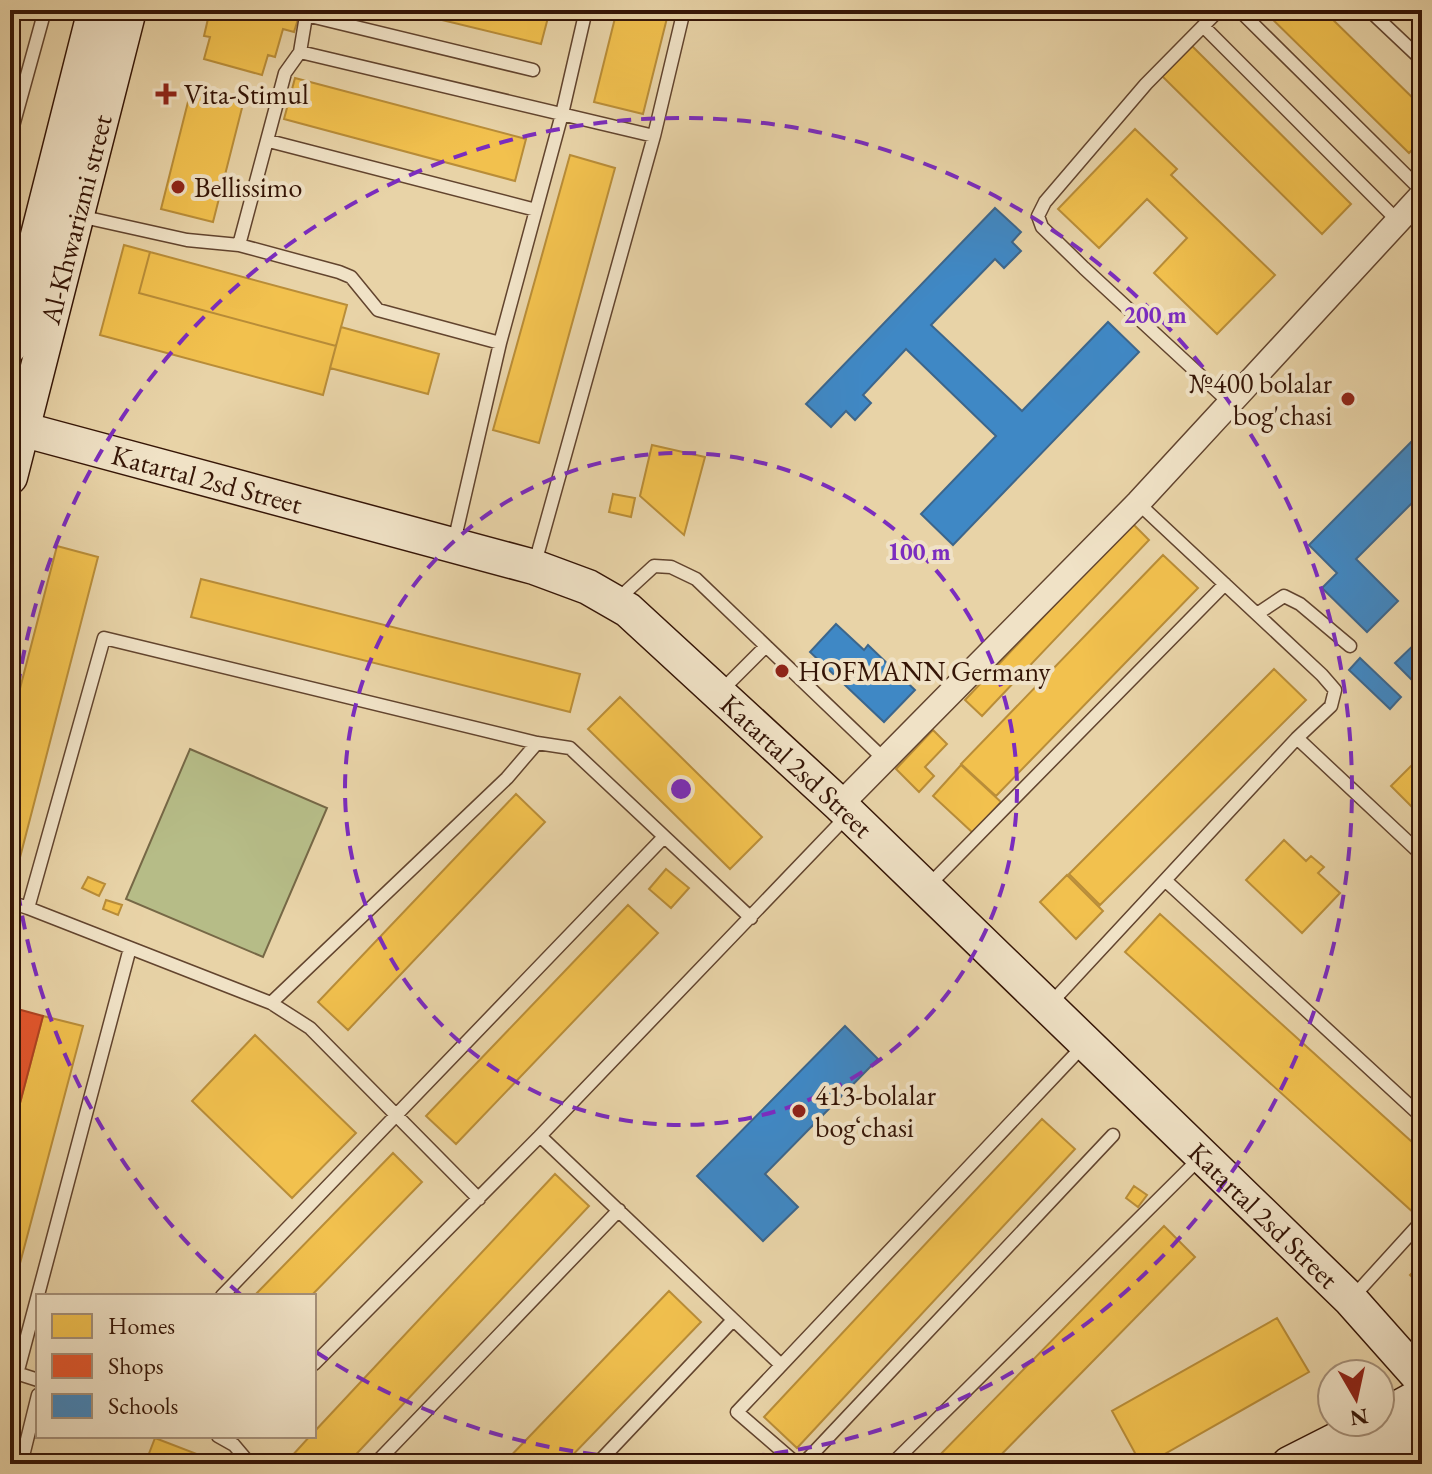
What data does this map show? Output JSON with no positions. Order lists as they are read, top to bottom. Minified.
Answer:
{"streets":{"main road":["Al-Khwarizmi street","Katartal 2sd Street"]},"crossings":[["Al-Khwarizmi street","Katartal 2sd Street"]],"places":{"health":["Vita-Stimul"],"other":["Bellissimo","№400 bolalar bog'chasi","HOFMANN Germany","413-bolalar bogʻchasi"]},"legend":["Homes","Shops","Schools"],"north":"bottom","rings":["200 m","100 m"]}
